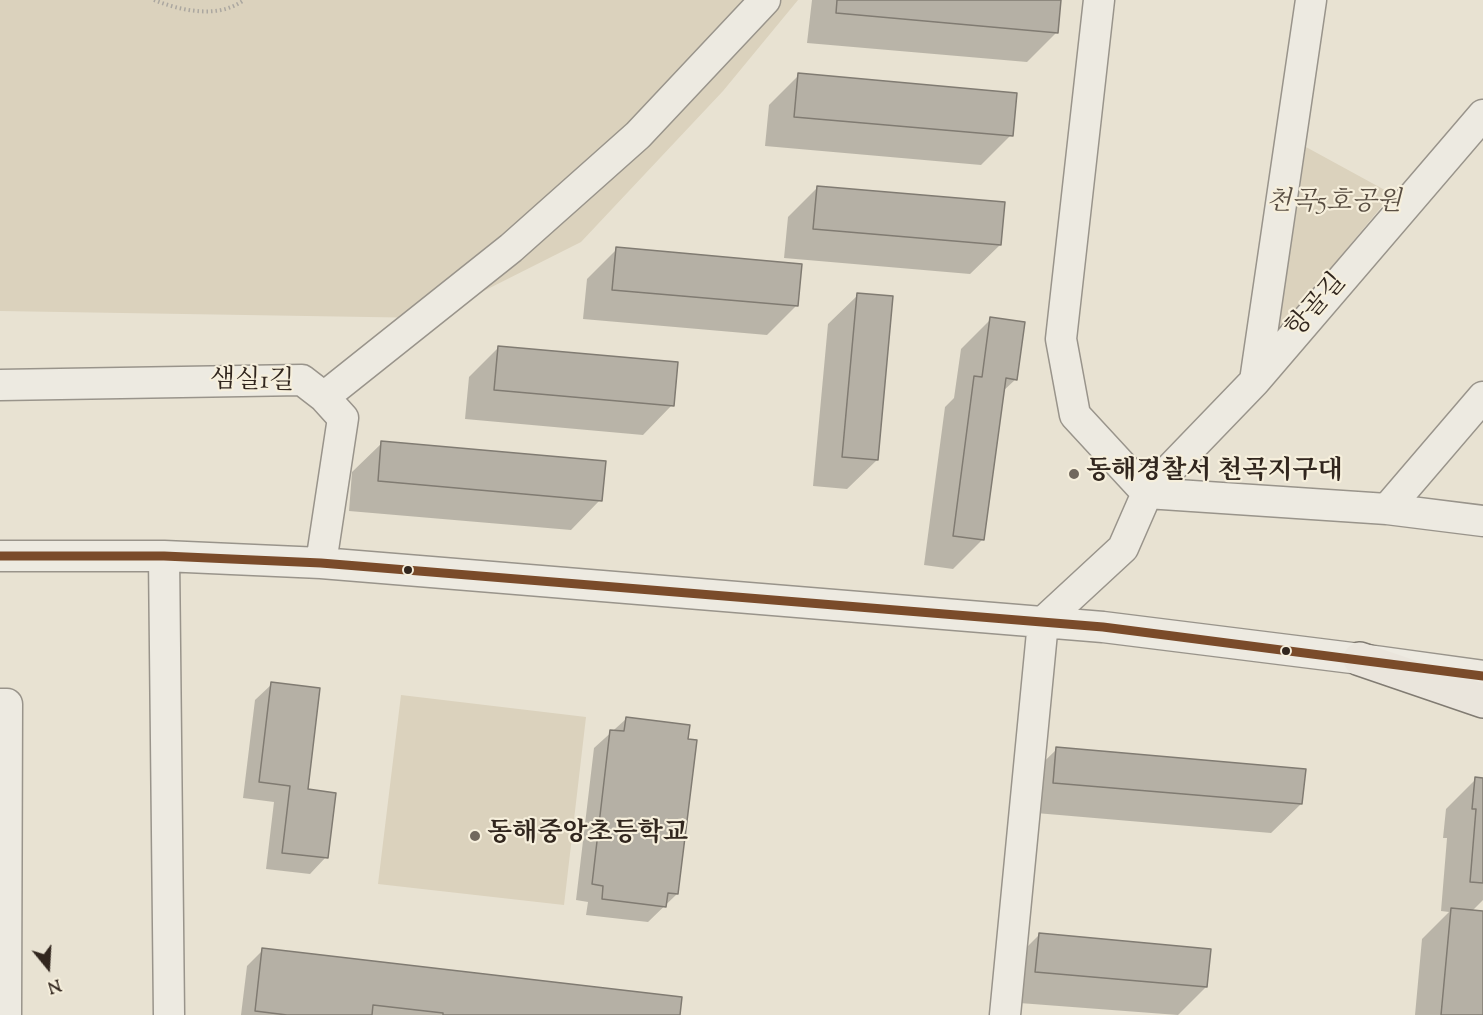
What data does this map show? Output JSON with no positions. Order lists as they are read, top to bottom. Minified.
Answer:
{"streets":{"street":["항골길","샘실1길"]},"parks":["천곡5호공원"],"places":["동해경찰서 천곡지구대","동해중앙초등학교"],"north":"bottom"}
